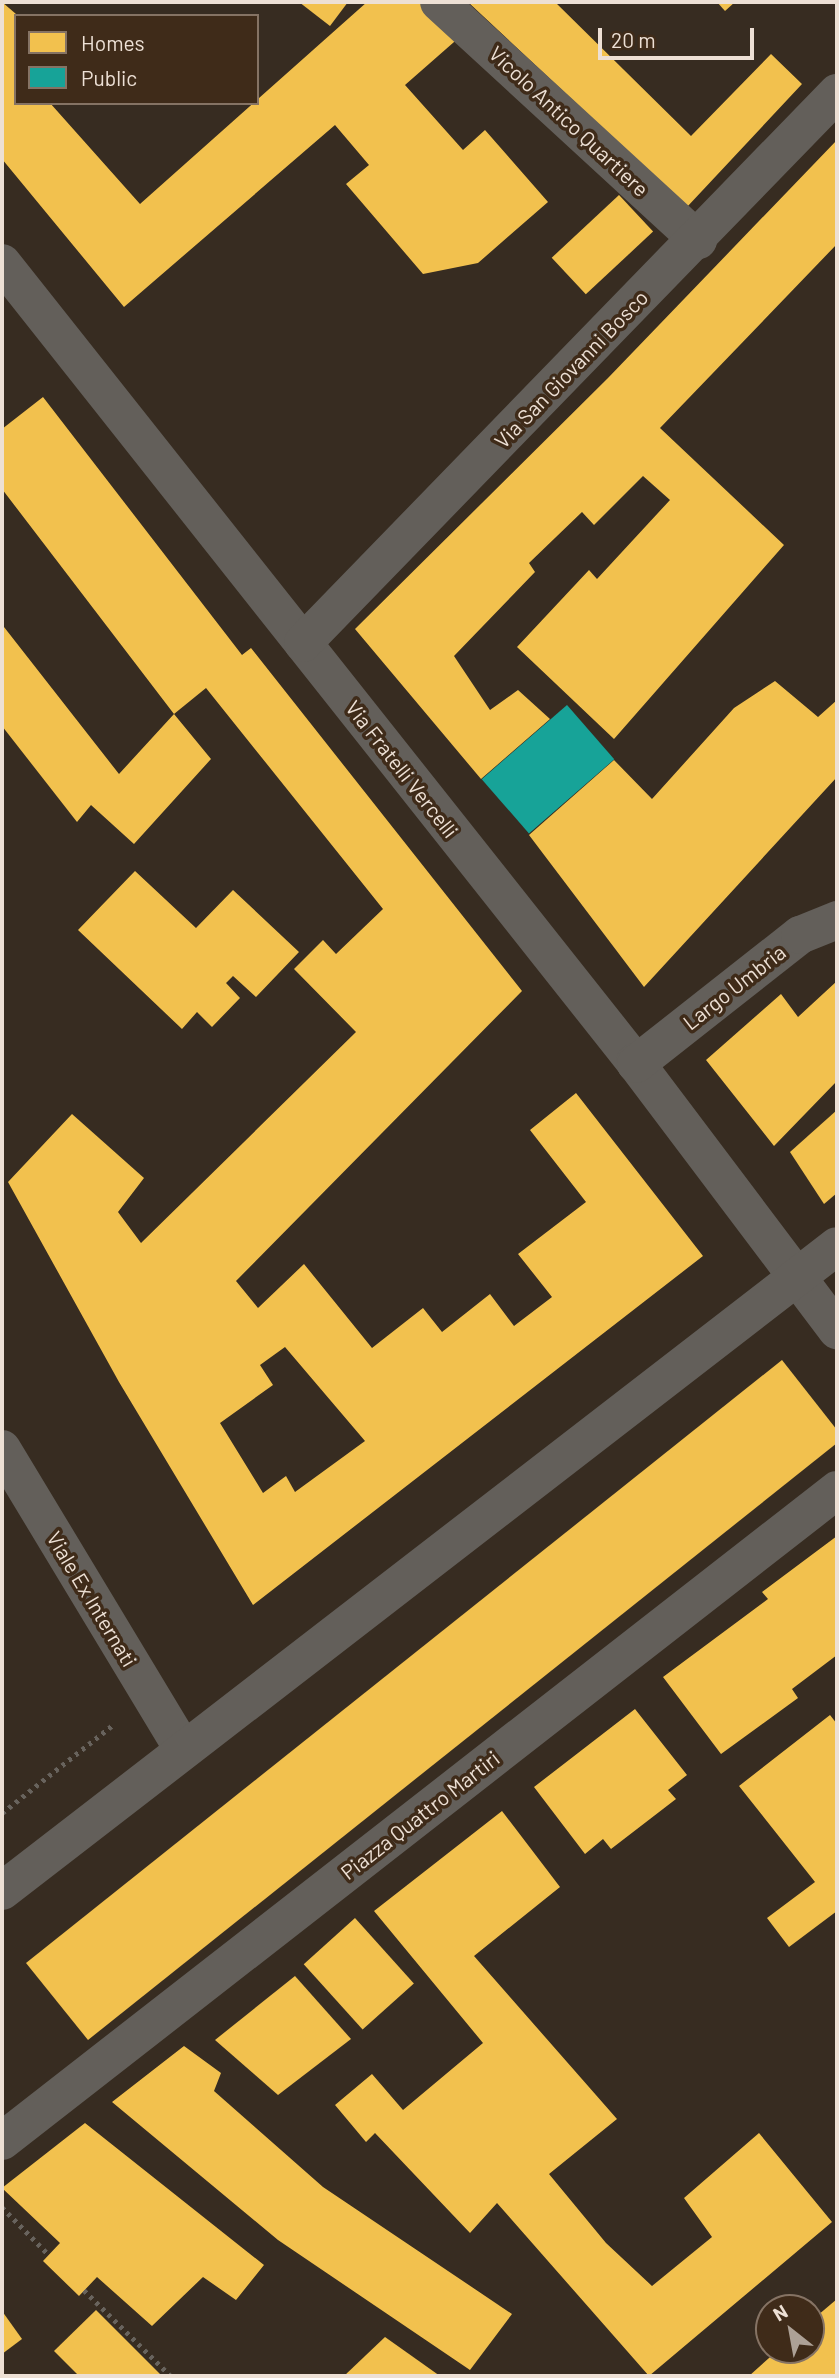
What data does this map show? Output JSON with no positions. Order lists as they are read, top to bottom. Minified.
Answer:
{"streets":{"street":["Vicolo Antico Quartiere","Via San Giovanni Bosco","Via Fratelli Vercelli","Largo Umbria","Viale Ex Internati","Piazza Quattro Martiri"]},"crossings":[["Vicolo Antico Quartiere","Via San Giovanni Bosco"],["Via San Giovanni Bosco","Via Fratelli Vercelli"],["Via Fratelli Vercelli","Largo Umbria"]],"legend":["Homes","Public"],"scale_bar":"20 m","north":"top left"}
